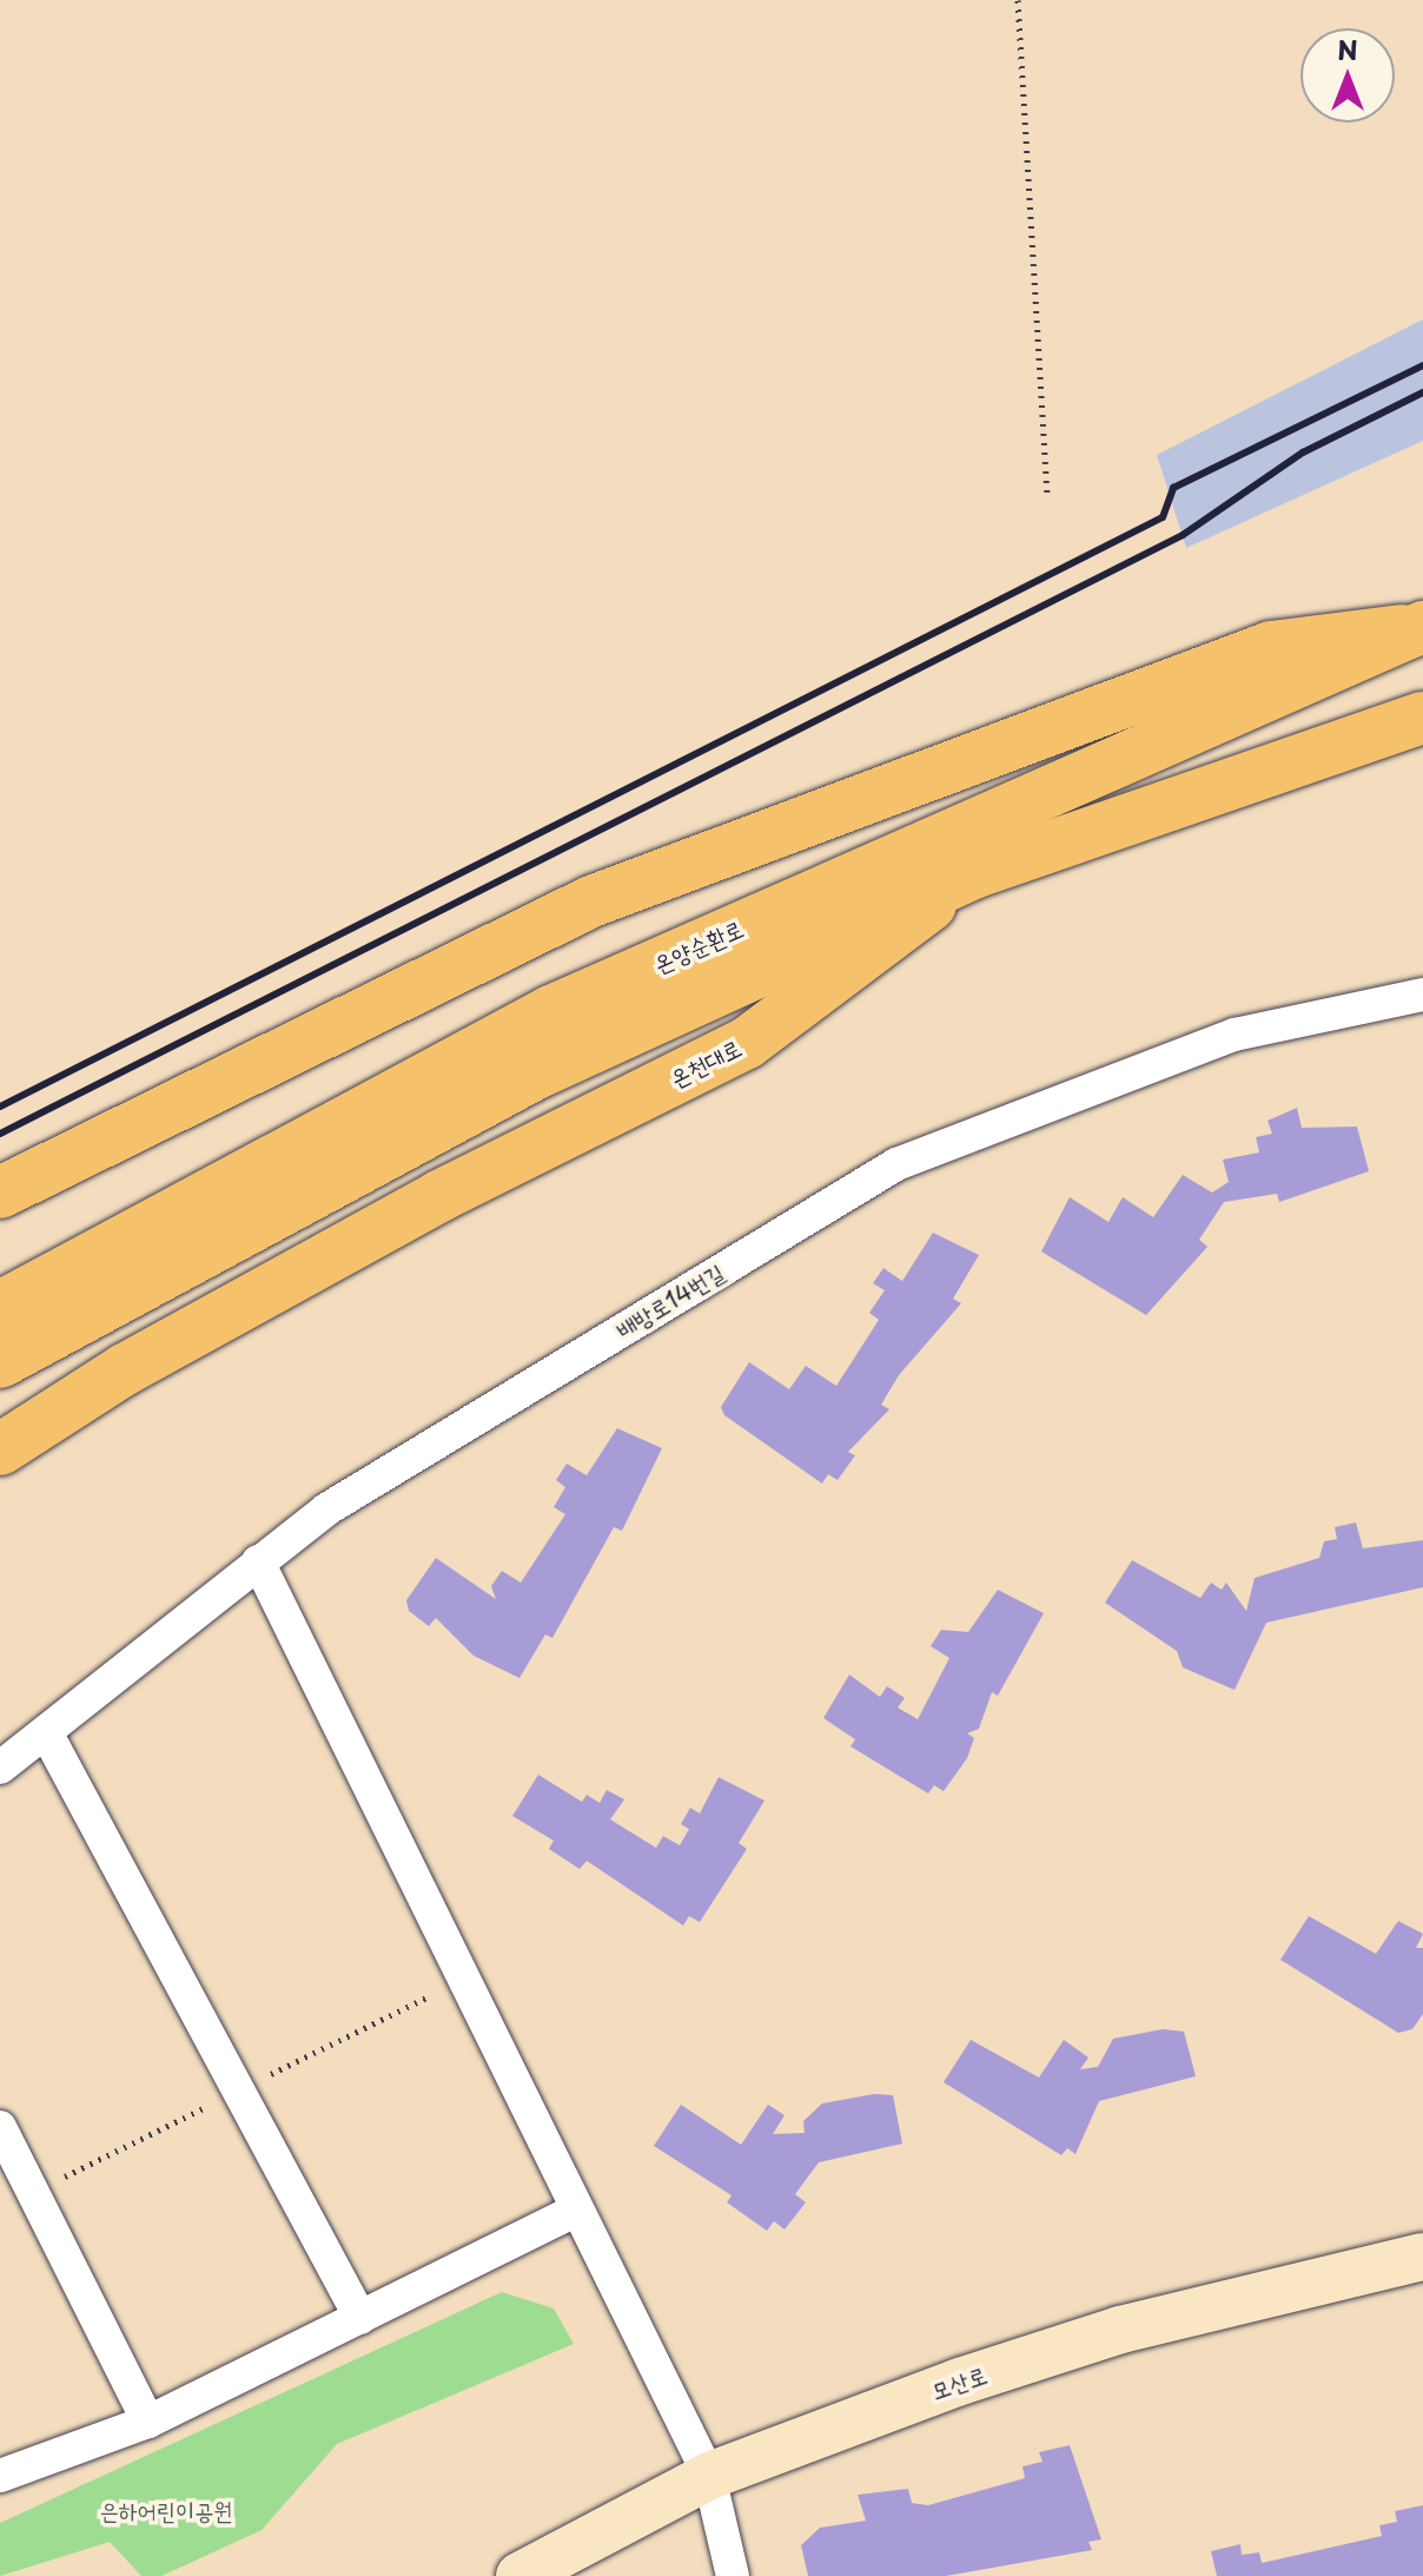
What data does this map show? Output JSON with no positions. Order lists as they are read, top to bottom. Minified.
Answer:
{"streets":{"main road":["온양순환로","온천대로"],"street":["배방로14번길","모산로"]},"crossings":[["온양순환로","온천대로"]],"parks":["은하어린이공원"],"north":"top"}
